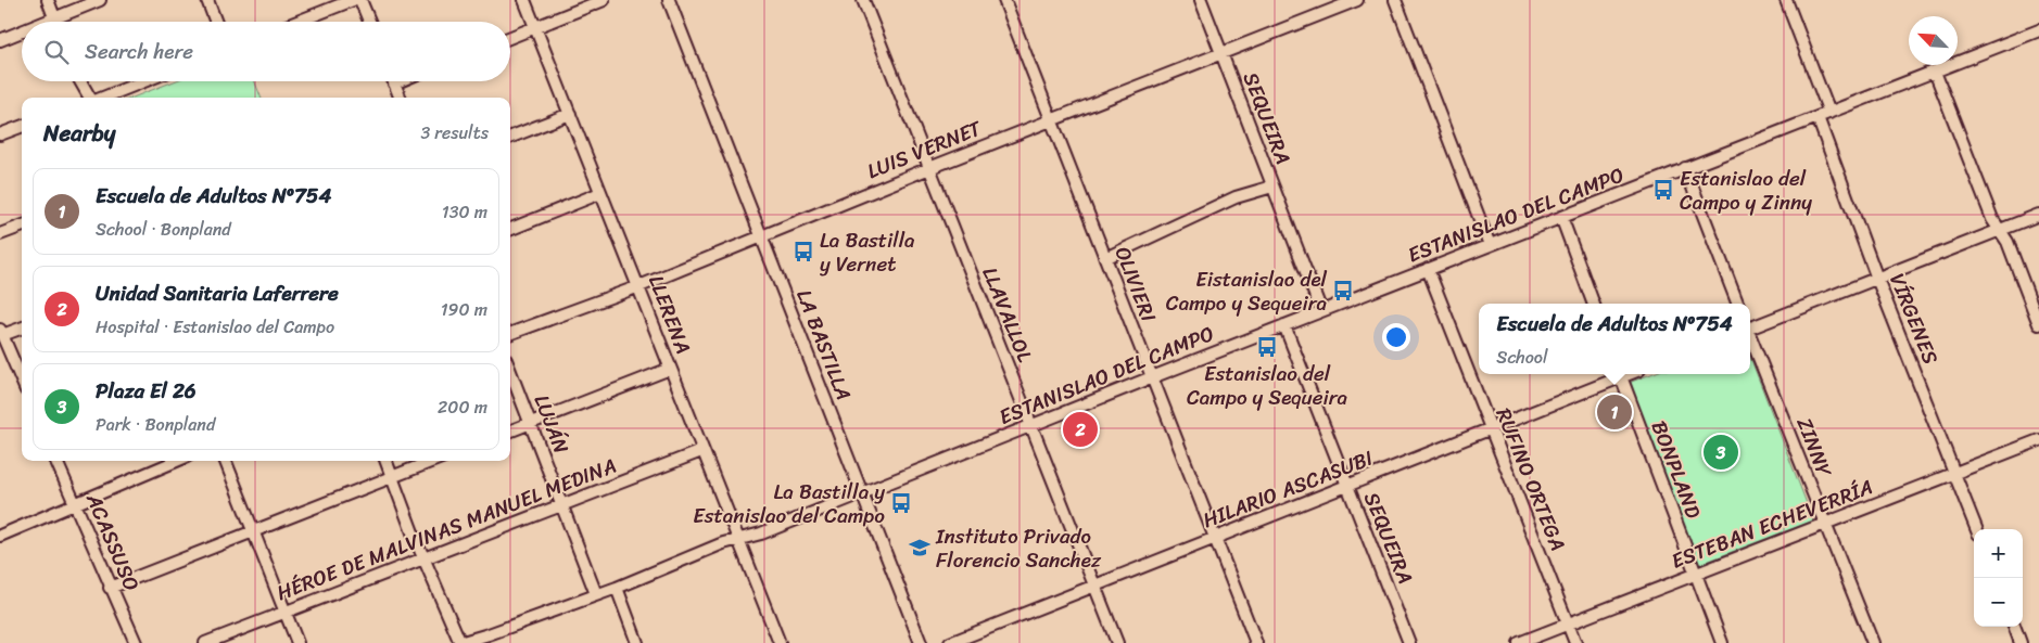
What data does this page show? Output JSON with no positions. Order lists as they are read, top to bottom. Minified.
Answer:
{"streets":{"street":["SEQUEIRA","LUIS VERNET","ESTANISLAO DEL CAMPO","OLIVIERI","LLERENA","LLAVALLOL","VÍRGENES","LA BASTILLA","LUJÁN","ZINNY","BONPLAND","RUFINO ORTEGA","HILARIO ASCASUBI","ESTEBAN ECHEVERRÍA","HÉROE DE MALVINAS MANUEL MEDINA","ACASSUSO"]},"crossings":[["SEQUEIRA","LUIS VERNET"],["SEQUEIRA","ESTANISLAO DEL CAMPO"],["SEQUEIRA","HILARIO ASCASUBI"],["LUIS VERNET","OLIVIERI"],["LUIS VERNET","LLERENA"],["LUIS VERNET","LLAVALLOL"],["LUIS VERNET","LA BASTILLA"],["ESTANISLAO DEL CAMPO","OLIVIERI"],["ESTANISLAO DEL CAMPO","LLERENA"],["ESTANISLAO DEL CAMPO","LLAVALLOL"],["ESTANISLAO DEL CAMPO","VÍRGENES"],["ESTANISLAO DEL CAMPO","LA BASTILLA"],["ESTANISLAO DEL CAMPO","LUJÁN"],["ESTANISLAO DEL CAMPO","RUFINO ORTEGA"],["OLIVIERI","HILARIO ASCASUBI"],["LLERENA","HÉROE DE MALVINAS MANUEL MEDINA"],["LLAVALLOL","HILARIO ASCASUBI"],["VÍRGENES","ESTEBAN ECHEVERRÍA"],["LUJÁN","HÉROE DE MALVINAS MANUEL MEDINA"],["ZINNY","ESTEBAN ECHEVERRÍA"],["BONPLAND","ESTEBAN ECHEVERRÍA"],["RUFINO ORTEGA","HILARIO ASCASUBI"],["RUFINO ORTEGA","ESTEBAN ECHEVERRÍA"]],"places":{"bus stop":["Estanislao del Campo y Zinny","La Bastilla y Vernet","Eistanislao del Campo y Sequeira","Estanislao del Campo y Sequeira","La Bastilla y Estanislao del Campo"],"school or university":["Instituto Privado Florencio Sanchez"]},"north":"top left","page":{"search":"Search here","heading":["Nearby","3 results"],"list":[{"mark":"1","name":"Escuela de Adultos Nº754","note":"School · Bonpland","value":"130 m"},{"mark":"2","name":"Unidad Sanitaria Laferrere","note":"Hospital · Estanislao del Campo","value":"190 m"},{"mark":"3","name":"Plaza El 26","note":"Park · Bonpland","value":"200 m"}],"popup":["Escuela de Adultos Nº754","School"],"pins":["1","2","3"],"map_buttons":["+","−"]}}
